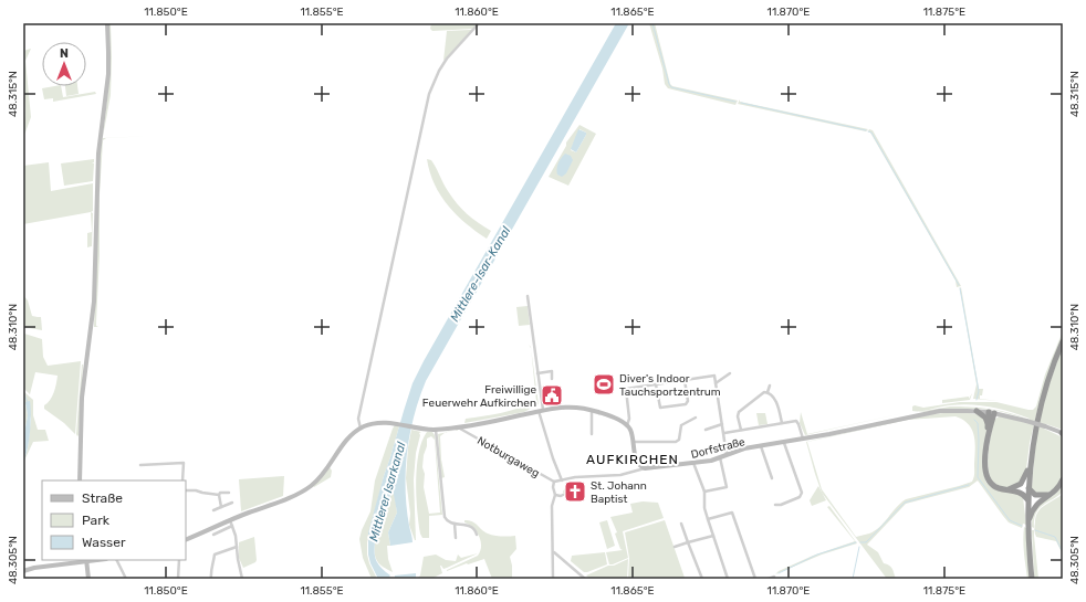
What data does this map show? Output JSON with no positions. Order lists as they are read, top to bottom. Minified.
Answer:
{"streets":{"street":["Dorfstraße","Notburgaweg"]},"districts":["AUFKIRCHEN"],"water":["Mittlere-Isar-Kanal","Mittlerer Isarkanal"],"places":{"sports":["Diver's Indoor Tauchsportzentrum"],"public building":["Freiwillige Feuerwehr Aufkirchen"],"church":["St. Johann Baptist"]},"legend":["Straße","Park","Wasser"],"north":"top","coordinates":["11.850°E","11.855°E","11.860°E","11.865°E","11.870°E","11.875°E","48.315°N","48.310°N","48.305°N"]}
